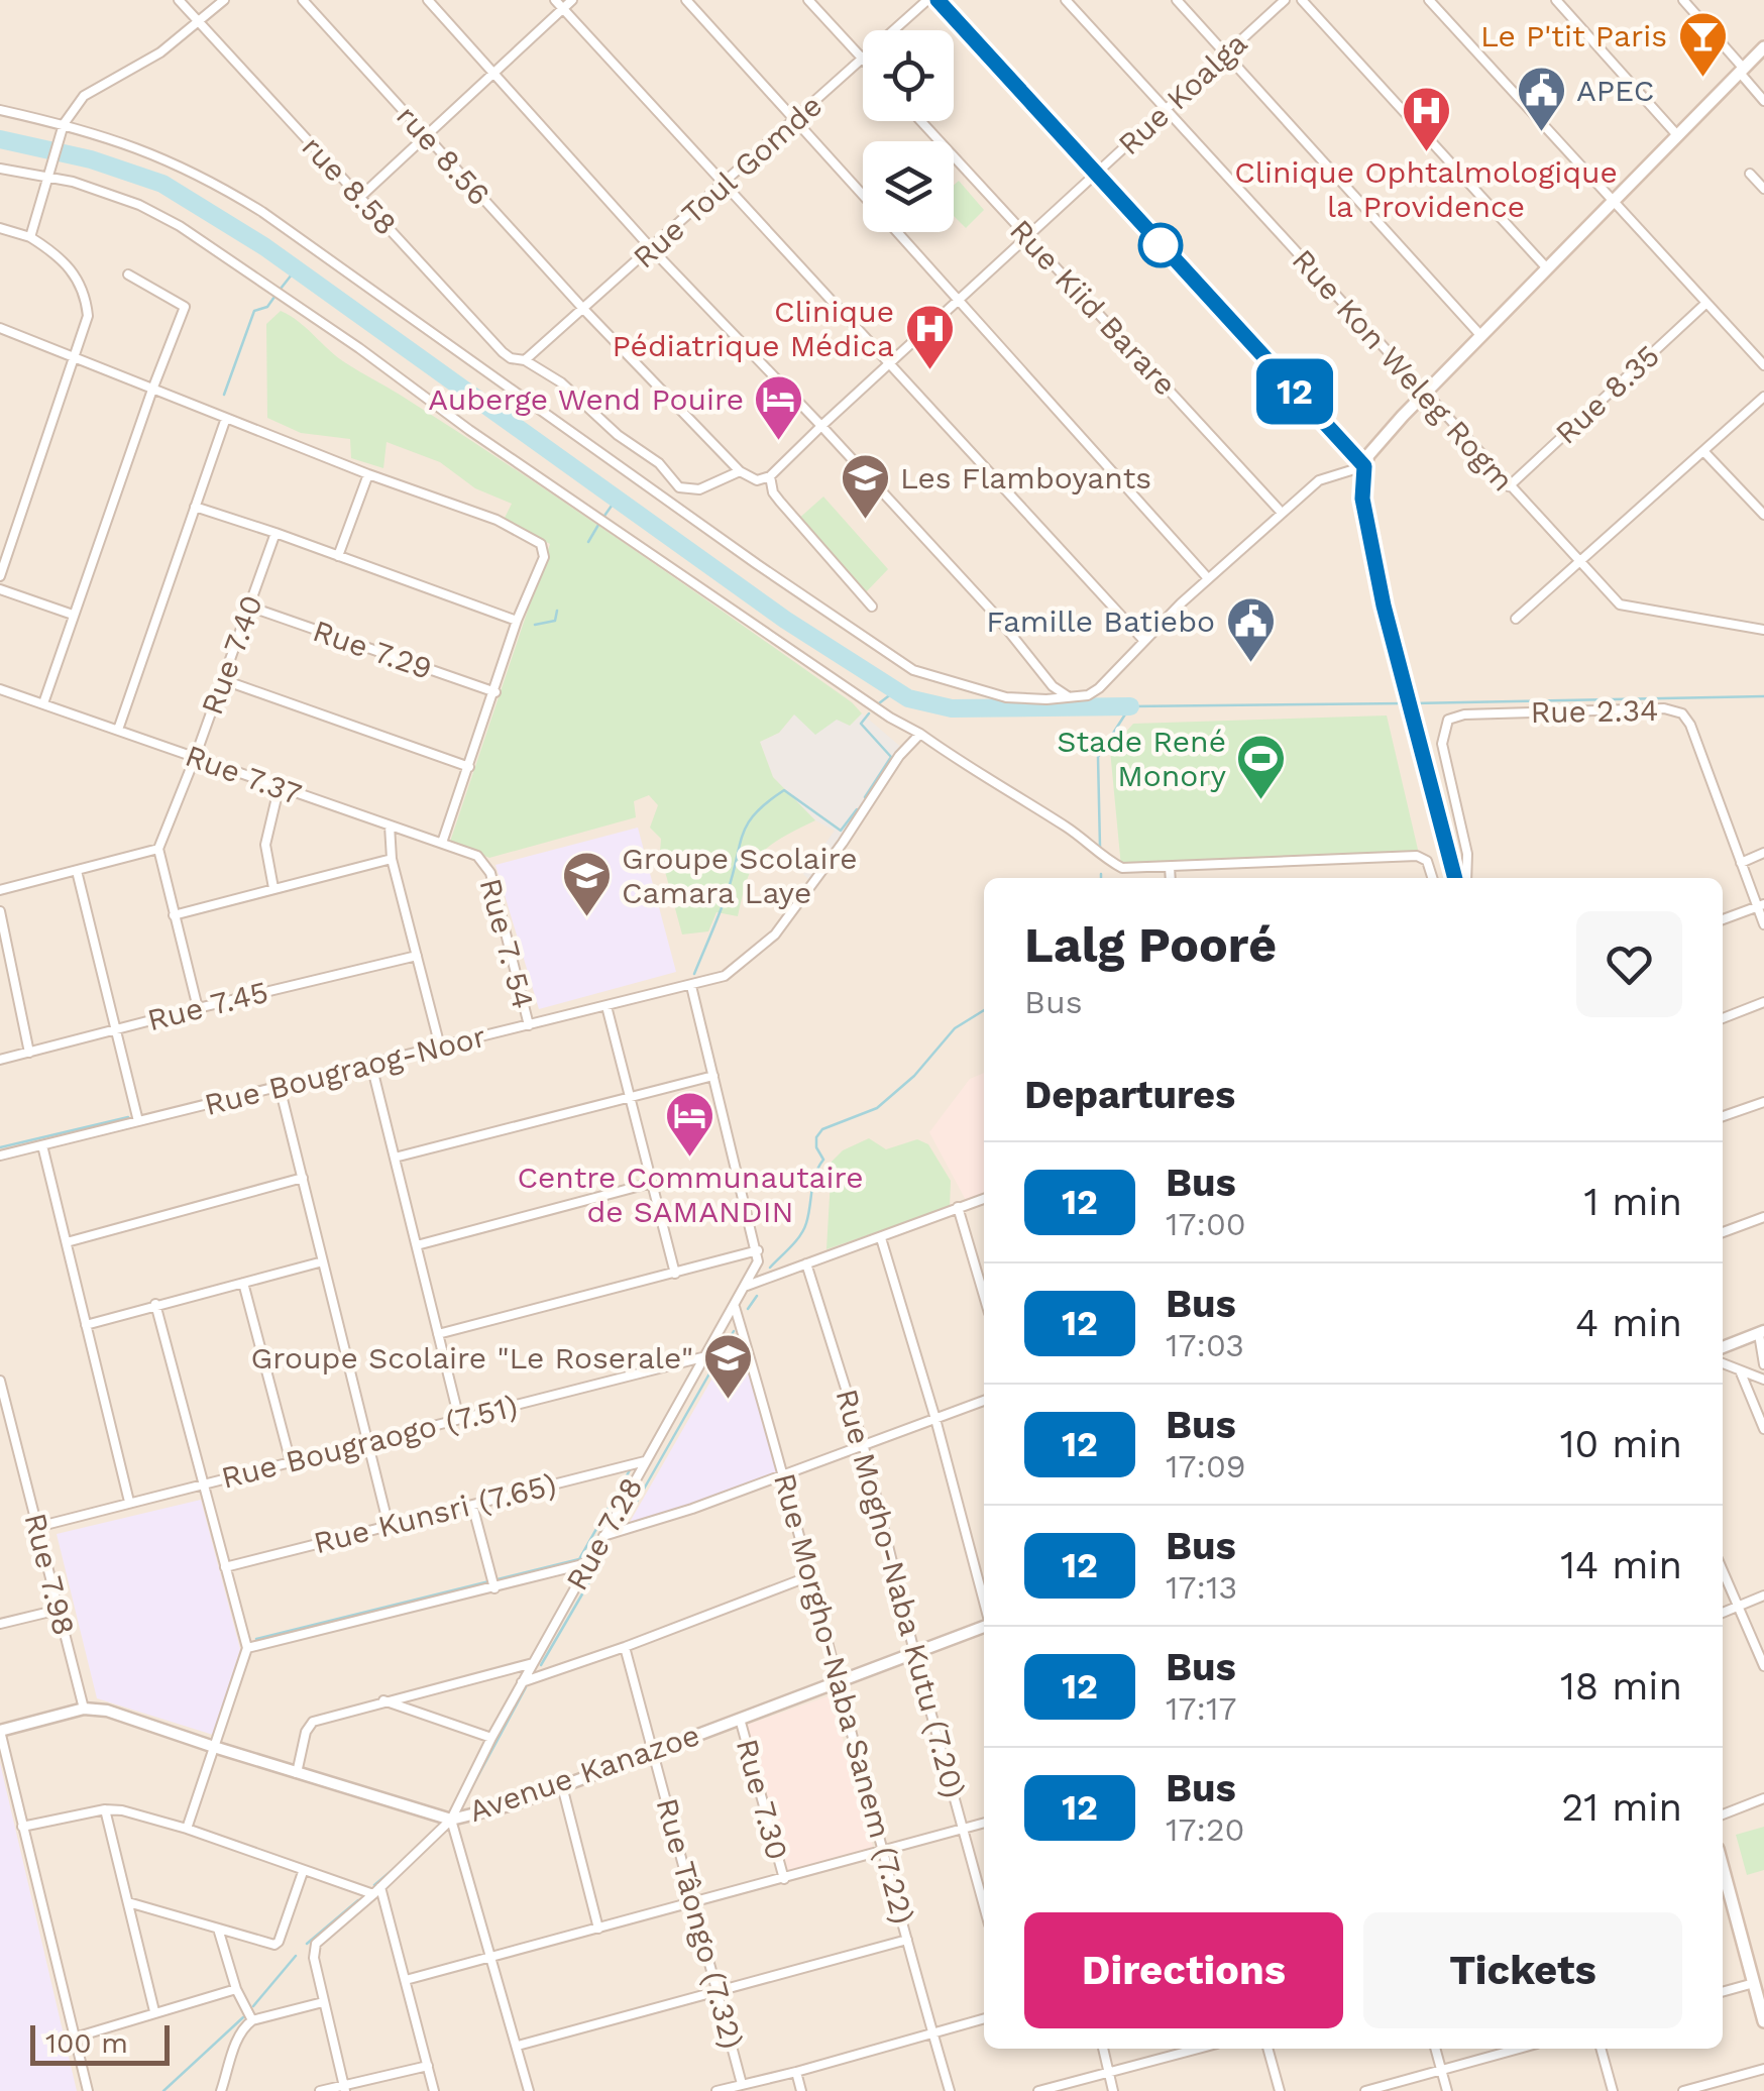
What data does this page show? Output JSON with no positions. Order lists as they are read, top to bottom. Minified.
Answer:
{"streets":{"street":["Rue Koalga","rue 8.56","Rue Toul Gomde","rue 8.58","Rue Kiid Barare","Rue Kon Weleg Rogm","Rue 8.35","Rue 7.29","Rue 7.40","Rue 2.34","Rue 7.37","Rue 7. 54","Rue 7.45","Rue Bougraog-Noor","Rue Bougraogo (7.51)","Rue Kunsri (7.65)","Rue 7.28","Rue 7.98","Rue Mogho-Naba Kutu (7.20)","Rue Morgho-Naba Sanem (7.22)","Avenue Kanazoe","Rue 7.30","Rue Tâongo (7.32)"]},"crossings":[["Rue Koalga","Rue Kiid Barare"],["Rue Koalga","Rue Kon Weleg Rogm"],["rue 8.56","Rue Toul Gomde"],["rue 8.56","rue 8.58"],["Rue Toul Gomde","rue 8.58"],["Rue Kon Weleg Rogm","Rue 8.35"],["Rue 7.29","Rue 7.40"],["Rue 7.40","Rue 7.37"],["Rue 7.37","Rue 7. 54"],["Rue 7. 54","Rue Bougraog-Noor"],["Rue Bougraogo (7.51)","Rue 7.28"],["Rue Bougraogo (7.51)","Rue 7.98"],["Rue Kunsri (7.65)","Rue 7.28"],["Rue 7.28","Rue Morgho-Naba Sanem (7.22)"],["Rue 7.28","Avenue Kanazoe"],["Rue 7.98","Avenue Kanazoe"],["Rue Mogho-Naba Kutu (7.20)","Avenue Kanazoe"],["Rue Morgho-Naba Sanem (7.22)","Avenue Kanazoe"],["Avenue Kanazoe","Rue 7.30"],["Avenue Kanazoe","Rue Tâongo (7.32)"]],"places":{"bar":["Le P'tit Paris"],"public building":["APEC","Famille Batiebo"],"hospital":["Clinique Ophtalmologique la Providence","Clinique Pédiatrique Médica"],"hotel":["Auberge Wend Pouire","Centre Communautaire de SAMANDIN"],"school or university":["Les Flamboyants","Groupe Scolaire Camara Laye","Groupe Scolaire \"Le Roserale\""],"sports":["Stade René Monory"]},"lines":["bus line 12"],"scale_bar":"100 m","page":{"on_map":"12","heading":[["Lalg Pooré","Bus"],"Departures"],"list":[{"mark":"12","name":"Bus","note":"17:00","value":"1 min"},{"mark":"12","name":"Bus","note":"17:03","value":"4 min"},{"mark":"12","name":"Bus","note":"17:09","value":"10 min"},{"mark":"12","name":"Bus","note":"17:13","value":"14 min"},{"mark":"12","name":"Bus","note":"17:17","value":"18 min"},{"mark":"12","name":"Bus","note":"17:20","value":"21 min"}],"buttons":["Directions","Tickets"],"scale":"100 m"}}
